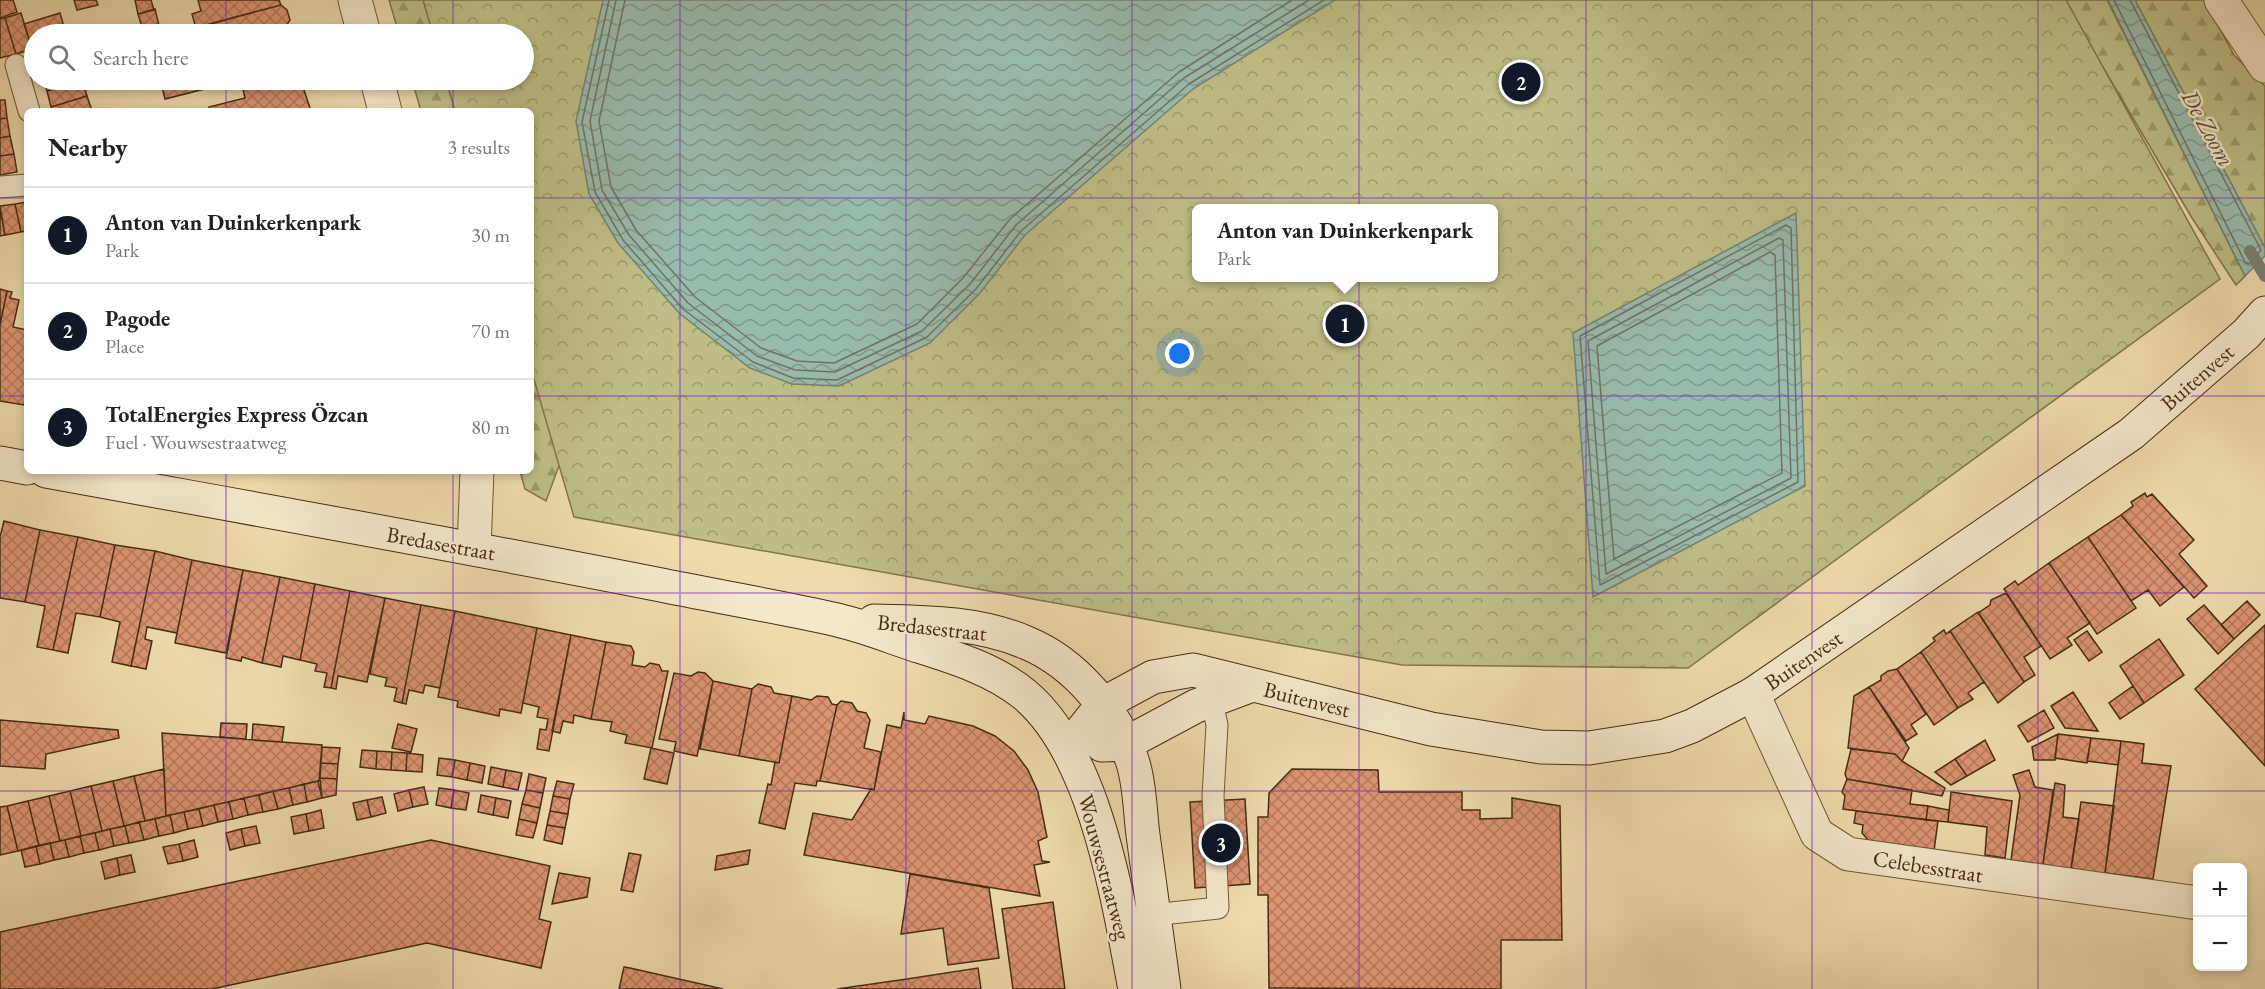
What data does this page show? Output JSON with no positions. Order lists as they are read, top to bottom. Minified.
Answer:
{"streets":{"street":["Buitenvest","Bredasestraat","Celebesstraat","Wouwsestraatweg"]},"crossings":[["Buitenvest","Bredasestraat"],["Buitenvest","Celebesstraat"],["Buitenvest","Wouwsestraatweg"],["Bredasestraat","Wouwsestraatweg"]],"water":["De Zoom"],"page":{"search":"Search here","pins":["2","1","3"],"heading":["Nearby","3 results"],"list":[{"mark":"1","name":"Anton van Duinkerkenpark","note":"Park","value":"30 m"},{"mark":"2","name":"Pagode","note":"Place","value":"70 m"},{"mark":"3","name":"TotalEnergies Express Özcan","note":"Fuel · Wouwsestraatweg","value":"80 m"}],"popup":["Anton van Duinkerkenpark","Park"],"map_buttons":["+","−"]}}
